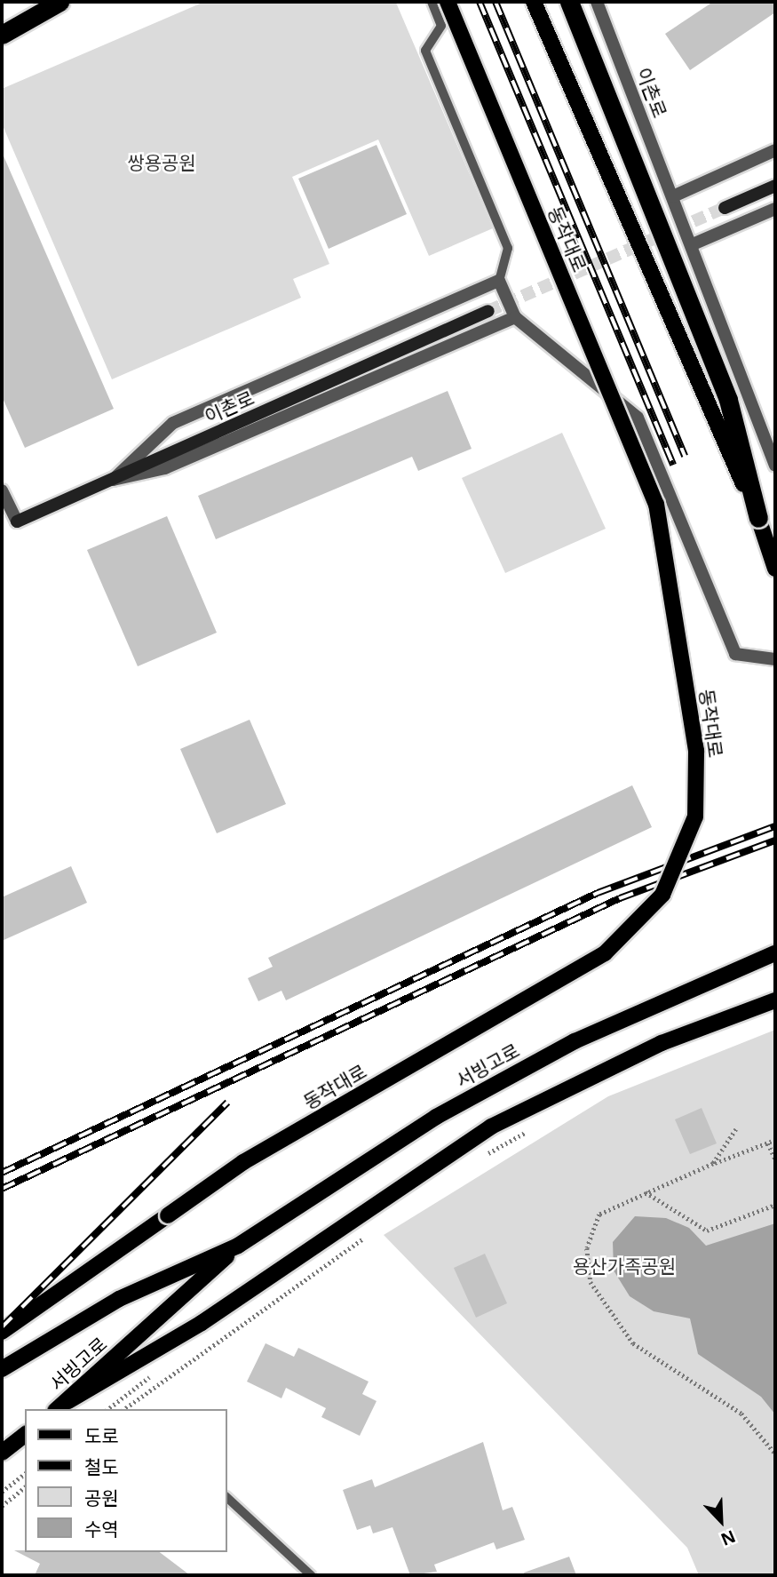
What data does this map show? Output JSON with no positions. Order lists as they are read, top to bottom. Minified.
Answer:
{"streets":{"main road":["동작대로","서빙고로"],"street":["이촌로"]},"parks":["쌍용공원","용산가족공원"],"legend":["도로","철도","공원","수역"],"north":"bottom right"}
